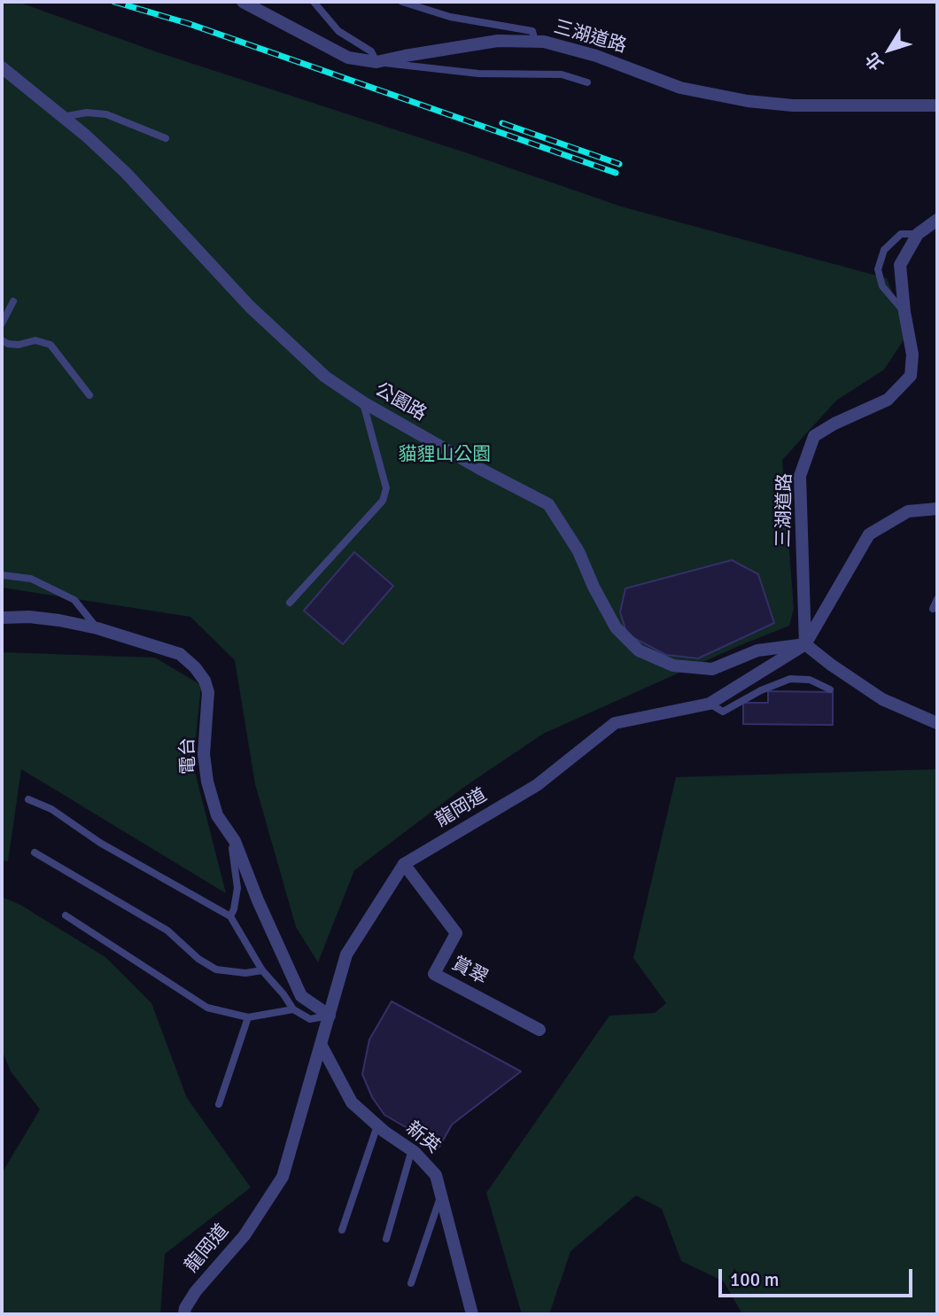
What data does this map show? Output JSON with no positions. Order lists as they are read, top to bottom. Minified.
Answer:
{"streets":{"street":["三湖道路","公園路","電台","龍岡道","賞翠","新英"]},"crossings":[["三湖道路","公園路"],["三湖道路","龍岡道"],["公園路","龍岡道"],["電台","龍岡道"],["龍岡道","賞翠"],["龍岡道","新英"]],"parks":["貓貍山公園"],"scale_bar":"100 m","north":"bottom left"}
